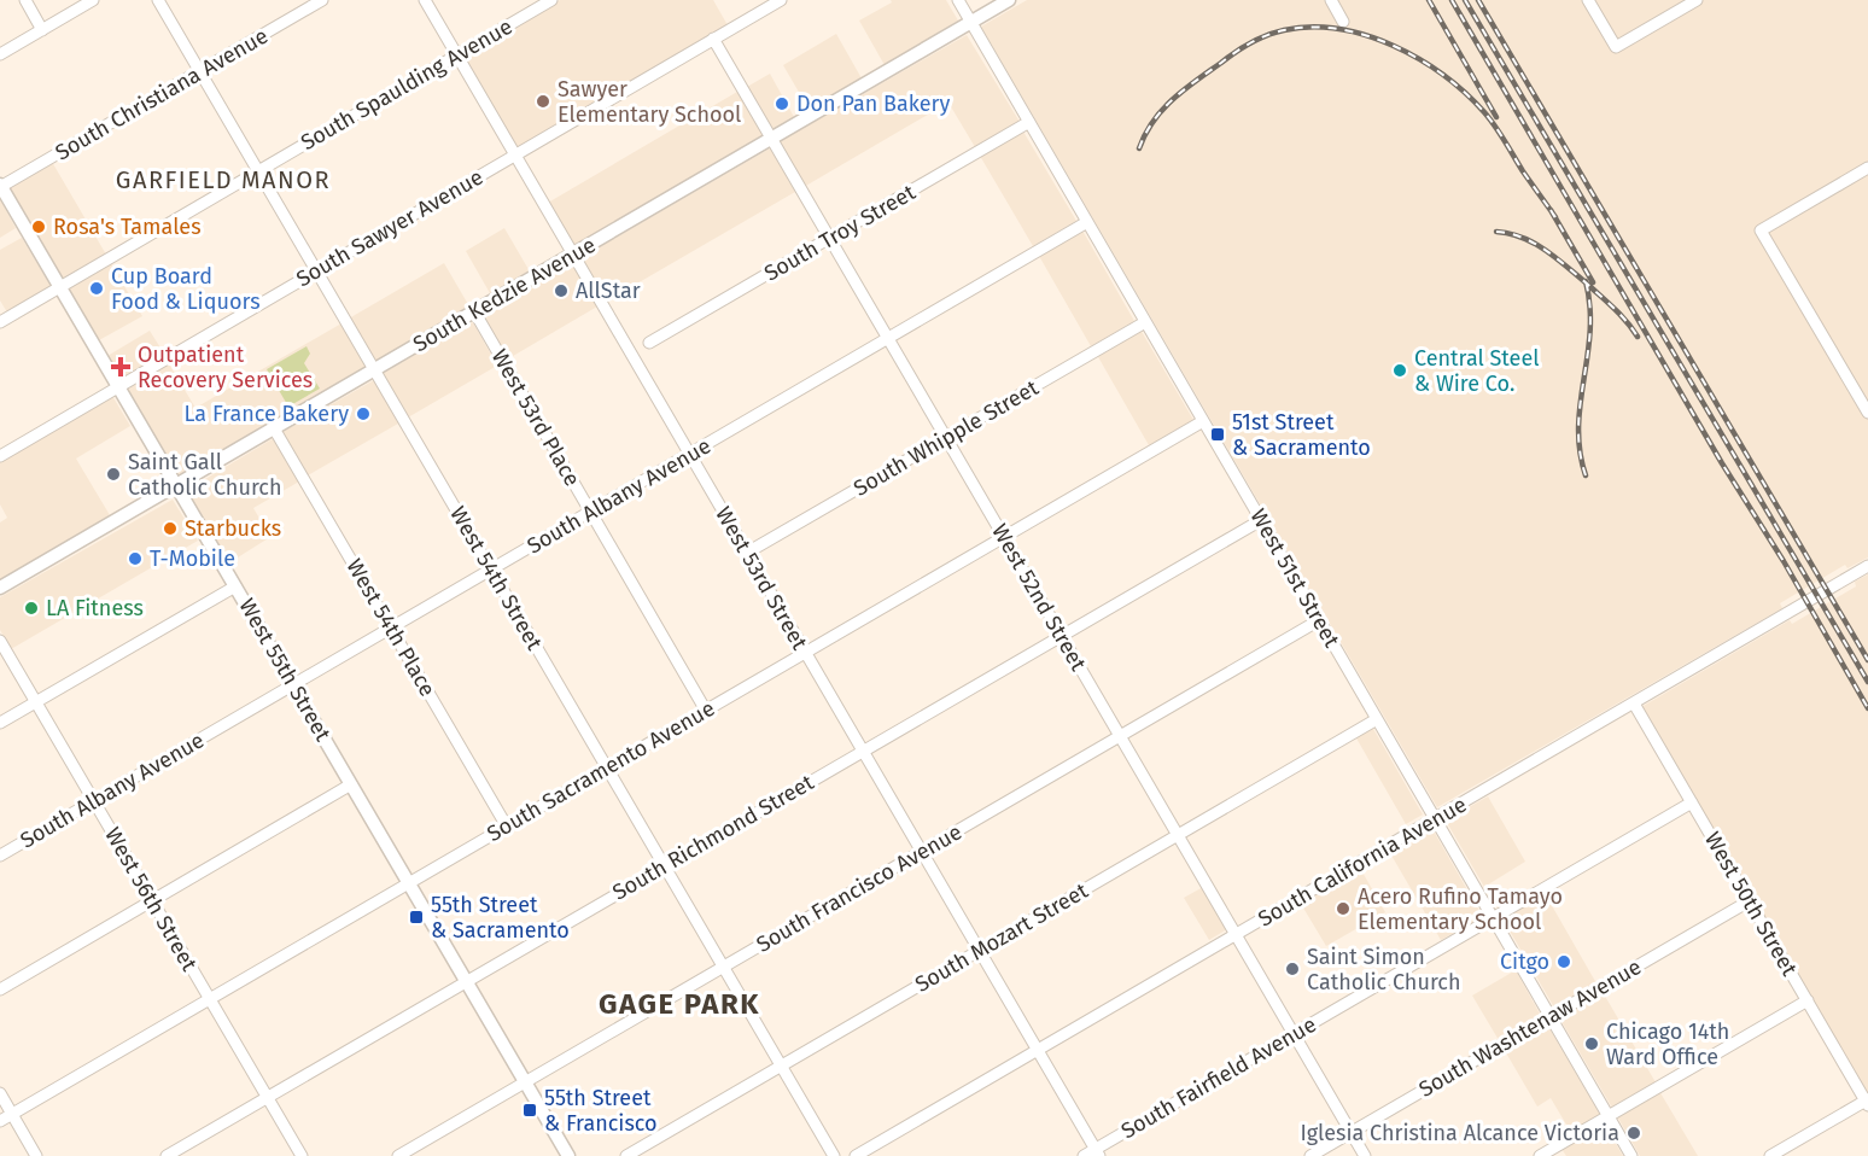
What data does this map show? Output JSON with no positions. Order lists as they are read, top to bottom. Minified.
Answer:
{"streets":{"main road":["South Kedzie Avenue","West 55th Street"],"street":["South Spaulding Avenue","South Christiana Avenue","South Sawyer Avenue","South Troy Street","West 53rd Place","South Whipple Street","South Albany Avenue","West 54th Street","West 53rd Street","West 51st Street","West 52nd Street","West 54th Place","South Sacramento Avenue","South Richmond Street","South California Avenue","South Francisco Avenue","West 56th Street","West 50th Street","South Mozart Street","South Washtenaw Avenue","South Fairfield Avenue"]},"crossings":[["South Spaulding Avenue","West 54th Street"],["South Spaulding Avenue","West 53rd Street"],["South Spaulding Avenue","West 55th Street"],["South Christiana Avenue","West 54th Street"],["South Christiana Avenue","West 55th Street"],["South Sawyer Avenue","West 54th Street"],["South Sawyer Avenue","West 53rd Street"],["South Sawyer Avenue","West 52nd Street"],["South Sawyer Avenue","West 55th Street"],["South Troy Street","West 51st Street"],["South Troy Street","West 52nd Street"],["South Kedzie Avenue","West 53rd Place"],["South Kedzie Avenue","West 54th Street"],["South Kedzie Avenue","West 53rd Street"],["South Kedzie Avenue","West 51st Street"],["South Kedzie Avenue","West 52nd Street"],["South Kedzie Avenue","West 54th Place"],["South Kedzie Avenue","West 55th Street"],["West 53rd Place","South Albany Avenue"],["West 53rd Place","South Sacramento Avenue"],["South Whipple Street","West 53rd Street"],["South Whipple Street","West 51st Street"],["South Whipple Street","West 52nd Street"],["South Albany Avenue","West 54th Street"],["South Albany Avenue","West 53rd Street"],["South Albany Avenue","West 51st Street"],["South Albany Avenue","West 52nd Street"],["South Albany Avenue","West 54th Place"],["South Albany Avenue","West 55th Street"],["South Albany Avenue","West 56th Street"],["West 54th Street","South Sacramento Avenue"],["West 54th Street","South Richmond Street"],["West 54th Street","South Francisco Avenue"],["West 54th Street","South Mozart Street"],["West 53rd Street","South Sacramento Avenue"],["West 53rd Street","South Richmond Street"],["West 53rd Street","South California Avenue"],["West 53rd Street","South Francisco Avenue"],["West 53rd Street","South Mozart Street"],["West 53rd Street","South Fairfield Avenue"],["West 51st Street","South Sacramento Avenue"],["West 51st Street","South Richmond Street"],["West 51st Street","South California Avenue"],["West 51st Street","South Francisco Avenue"],["West 51st Street","South Mozart Street"],["West 51st Street","South Washtenaw Avenue"],["West 51st Street","South Fairfield Avenue"],["West 52nd Street","South Sacramento Avenue"],["West 52nd Street","South Richmond Street"],["West 52nd Street","South California Avenue"],["West 52nd Street","South Francisco Avenue"],["West 52nd Street","South Mozart Street"],["West 52nd Street","South Washtenaw Avenue"],["West 52nd Street","South Fairfield Avenue"],["West 54th Place","South Sacramento Avenue"],["West 55th Street","South Sacramento Avenue"],["West 55th Street","South Richmond Street"],["West 55th Street","South Francisco Avenue"],["South Sacramento Avenue","West 56th Street"],["South Richmond Street","West 56th Street"],["South California Avenue","West 50th Street"],["West 50th Street","South Washtenaw Avenue"],["West 50th Street","South Fairfield Avenue"]],"districts":["GARFIELD MANOR","GAGE PARK"],"places":{"other":["Sawyer Elementary School","Don Pan Bakery","Rosa's Tamales","Cup Board Food & Liquors","AllStar","Central Steel & Wire Co.","La France Bakery","Saint Gall Catholic Church","Starbucks","T-Mobile","LA Fitness","Acero Rufino Tamayo Elementary School","Citgo","Saint Simon Catholic Church","Chicago 14th Ward Office","Iglesia Christina Alcance Victoria"],"health":["Outpatient Recovery Services"],"transit":["51st Street & Sacramento","55th Street & Sacramento","55th Street & Francisco"]}}
